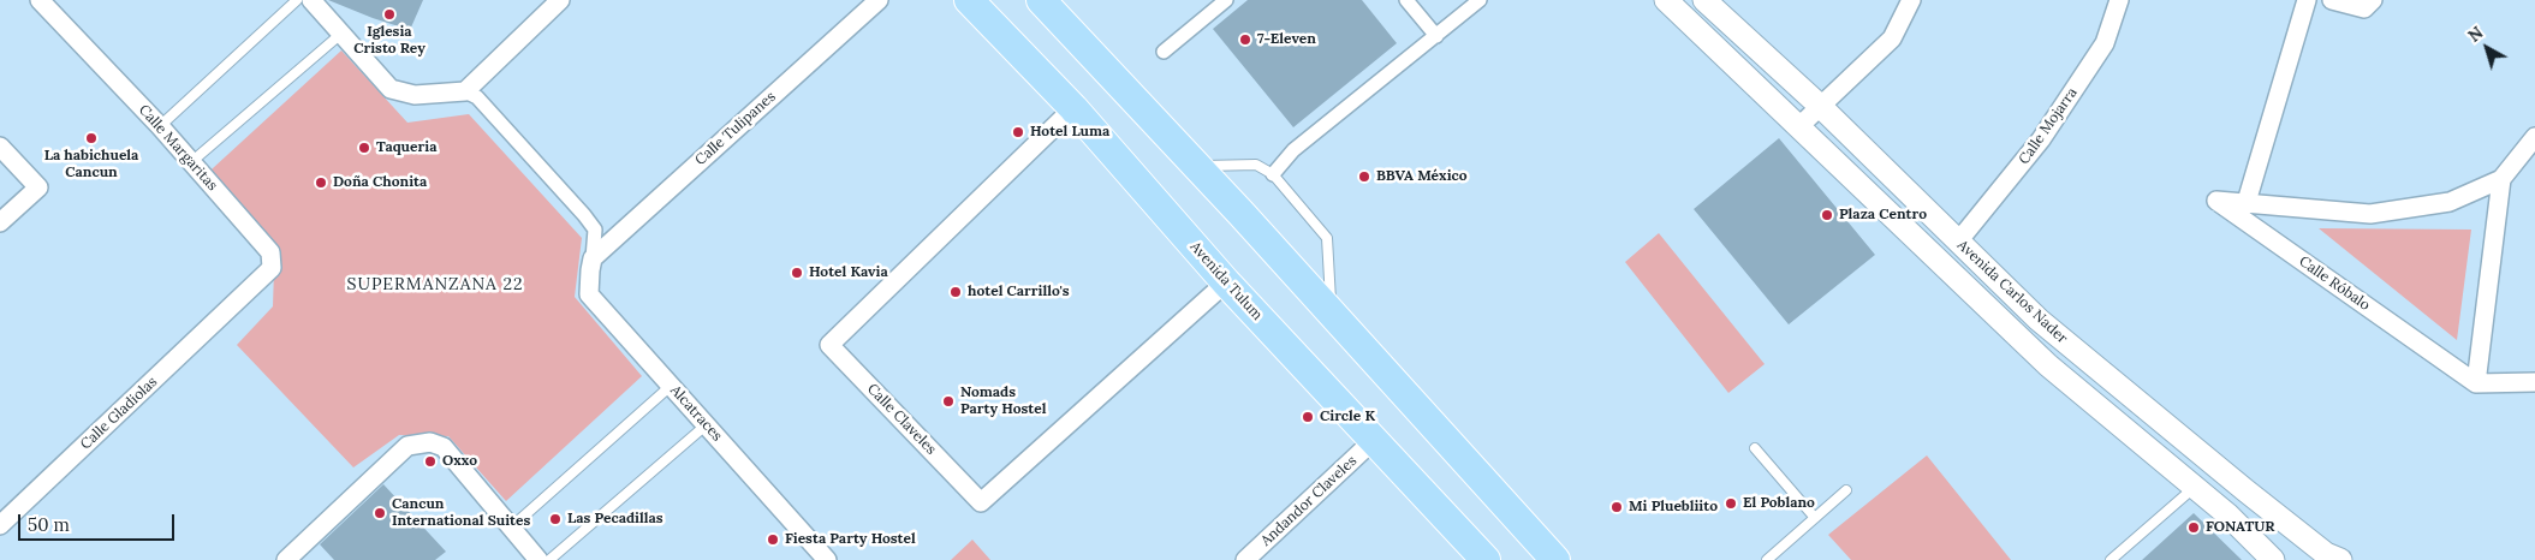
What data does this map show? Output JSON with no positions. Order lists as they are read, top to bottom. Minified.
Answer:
{"streets":{"main road":["Avenida Tulum"],"street":["Calle Mojarra","Calle Tulipanes","Calle Margaritas","Calle Róbalo","Avenida Carlos Nader","Calle Gladiolas","Alcatraces","Calle Claveles","Andandor Claveles"]},"crossings":[["Calle Mojarra","Avenida Carlos Nader"],["Calle Tulipanes","Alcatraces"],["Calle Margaritas","Calle Gladiolas"],["Avenida Tulum","Calle Claveles"],["Avenida Tulum","Andandor Claveles"]],"districts":["SUPERMANZANA 22"],"places":["Iglesia Cristo Rey","7-Eleven","Hotel Luma","La habichuela Cancun","Taqueria","BBVA México","Doña Chonita","Plaza Centro","Hotel Kavia","hotel Carrillo's","Nomads Party Hostel","Circle K","Oxxo","El Poblano","Mi Pluebliito","Cancun International Suites","Las Pecadillas","FONATUR","Fiesta Party Hostel"],"scale_bar":"50 m","north":"top left"}
